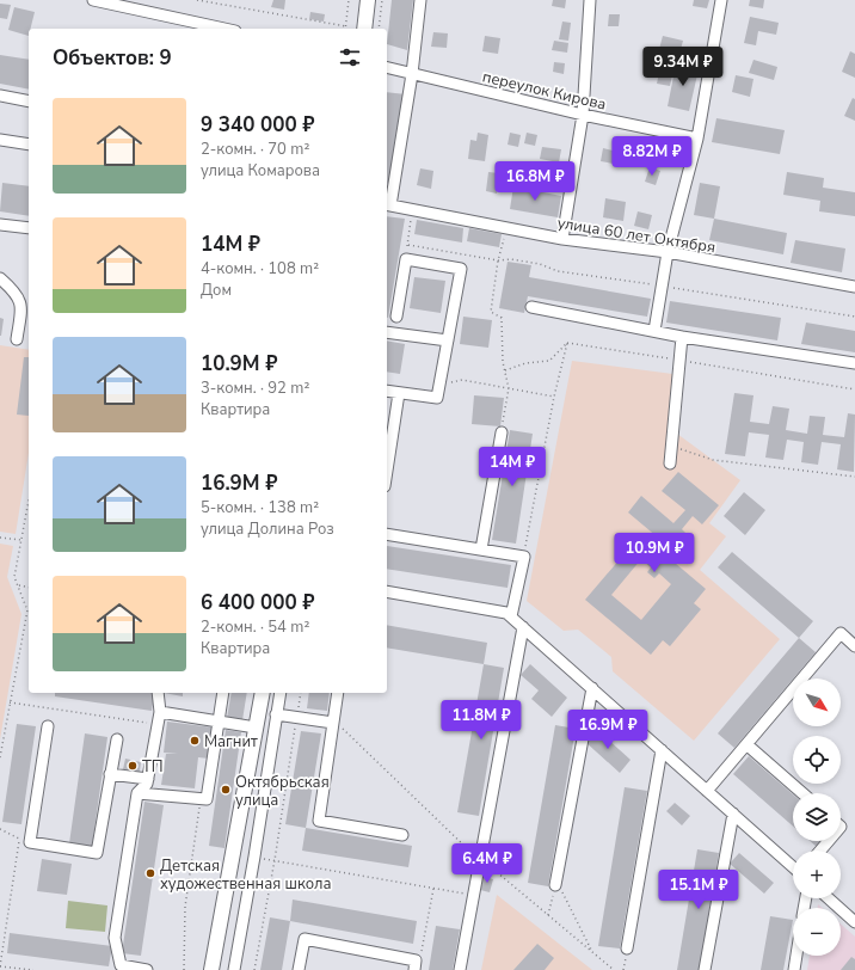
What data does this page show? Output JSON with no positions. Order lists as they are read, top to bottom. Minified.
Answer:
{"streets":{"street":["переулок Кирова","улица 60 лет Октября"]},"places":["Магнит","ТП","Октябрьская улица","Детская художественная школа"],"north":"bottom right","page":{"heading":"Объектов: 9","price":["9.34M ₽","8.82M ₽","16.8M ₽","14M ₽","10.9M ₽","11.8M ₽","16.9M ₽","6.4M ₽","15.1M ₽"],"list":[{"name":"9 340 000 ₽","note":"2-комн. · 70 m² · улица Комарова"},{"name":"14M ₽","note":"4-комн. · 108 m² · Дом"},{"name":"10.9M ₽","note":"3-комн. · 92 m² · Квартира"},{"name":"16.9M ₽","note":"5-комн. · 138 m² · улица Долина Роз"},{"name":"6 400 000 ₽","note":"2-комн. · 54 m² · Квартира"}],"map_buttons":["+","−"]}}
